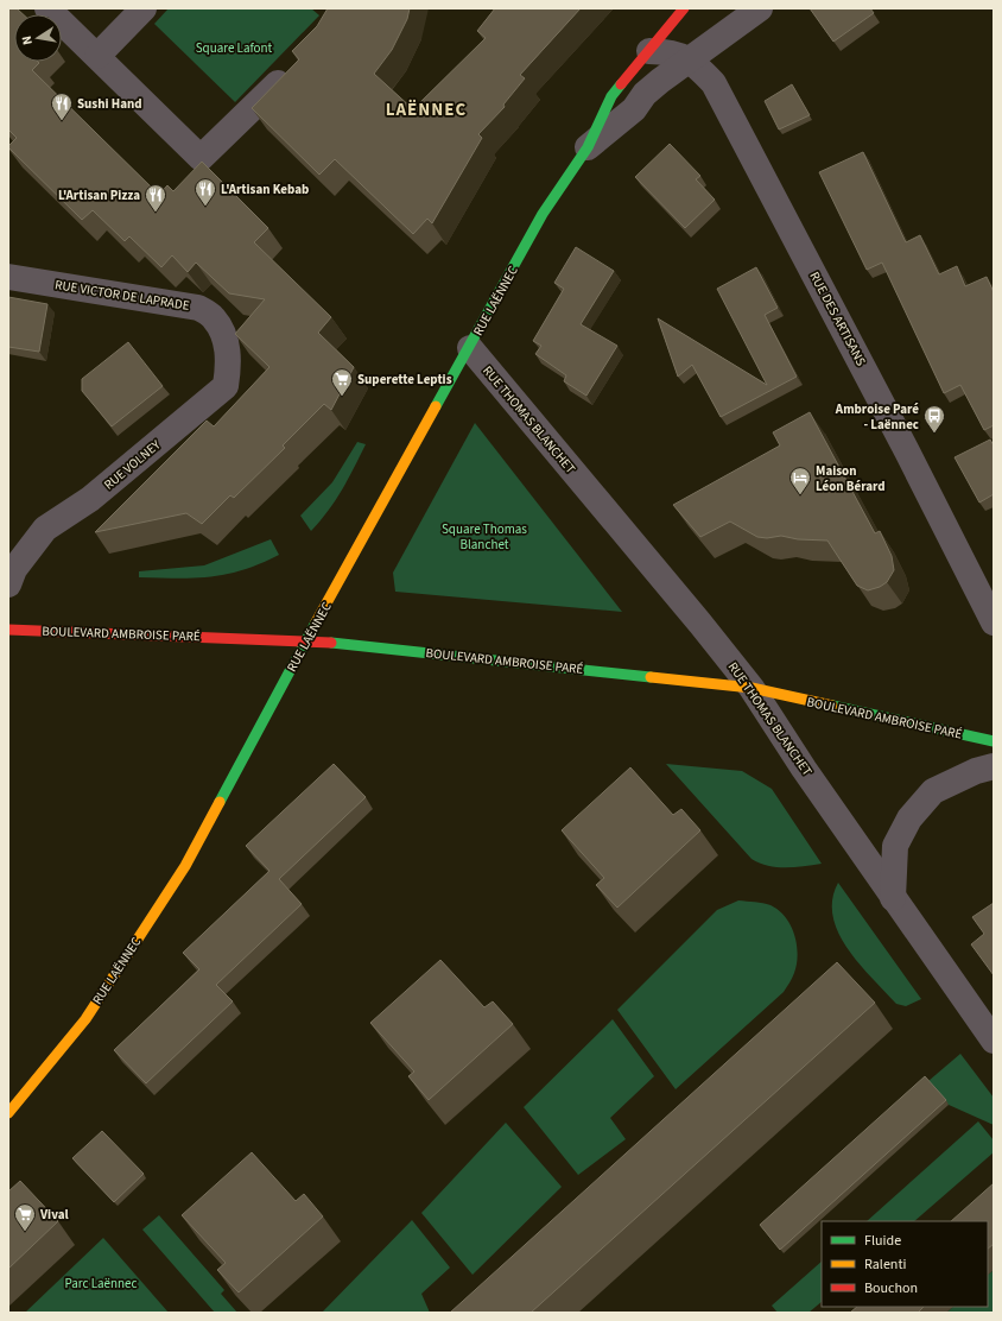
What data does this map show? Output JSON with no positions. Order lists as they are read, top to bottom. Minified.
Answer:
{"streets":{"street":["RUE VICTOR DE LAPRADE","RUE LAËNNEC","RUE DES ARTISANS","RUE THOMAS BLANCHET","RUE VOLNEY","BOULEVARD AMBROISE PARÉ"]},"crossings":[["RUE VICTOR DE LAPRADE","RUE VOLNEY"],["RUE LAËNNEC","RUE DES ARTISANS"],["RUE LAËNNEC","RUE THOMAS BLANCHET"],["RUE LAËNNEC","BOULEVARD AMBROISE PARÉ"],["RUE THOMAS BLANCHET","BOULEVARD AMBROISE PARÉ"]],"districts":["LAËNNEC"],"parks":["Square Lafont","Square Thomas Blanchet","Parc Laënnec"],"places":{"restaurant":["Sushi Hand","L'Artisan Kebab","L'Artisan Pizza"],"supermarket":["Superette Leptis","Vival"],"bus stop":["Ambroise Paré - Laënnec"],"hotel":["Maison Léon Bérard"]},"legend":["Fluide","Ralenti","Bouchon"],"north":"left"}
